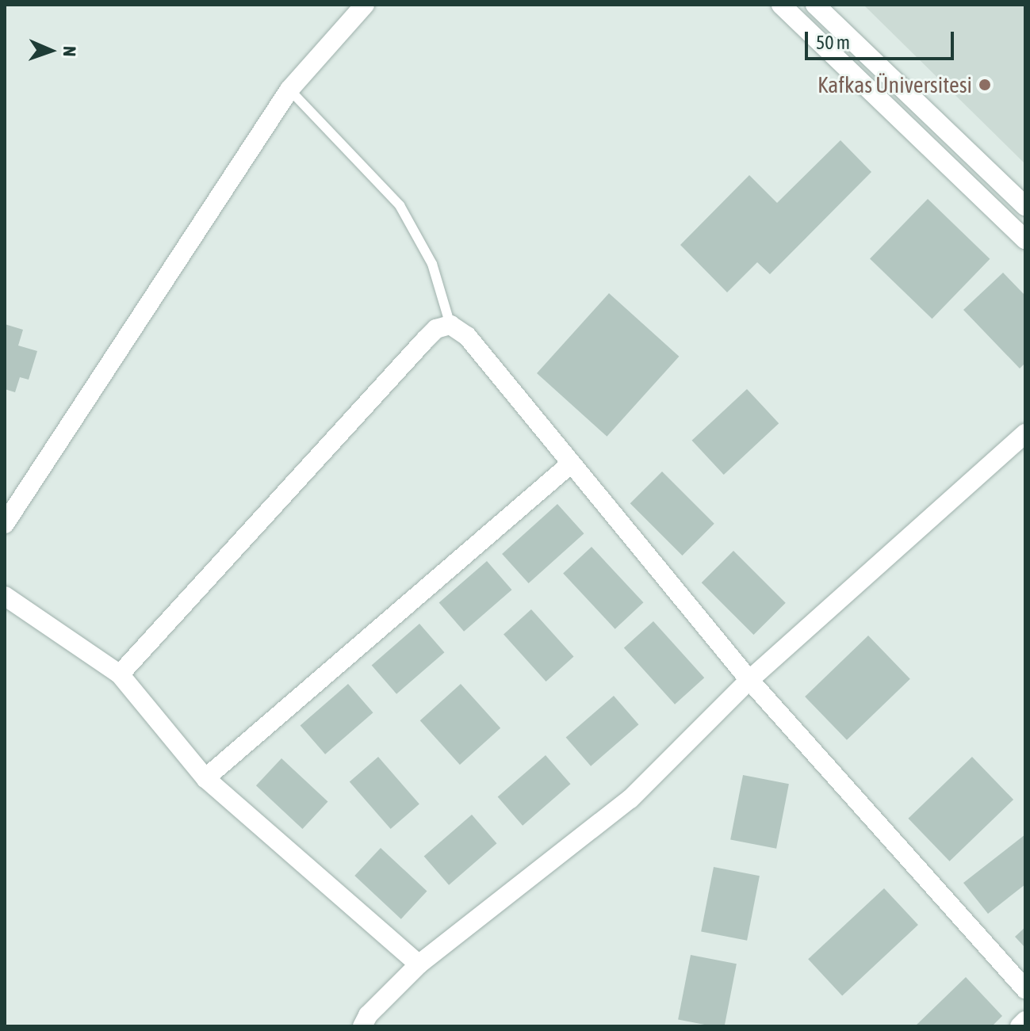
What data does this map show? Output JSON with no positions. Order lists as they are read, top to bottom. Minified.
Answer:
{"places":["Kafkas Üniversitesi"],"scale_bar":"50 m","north":"right"}
